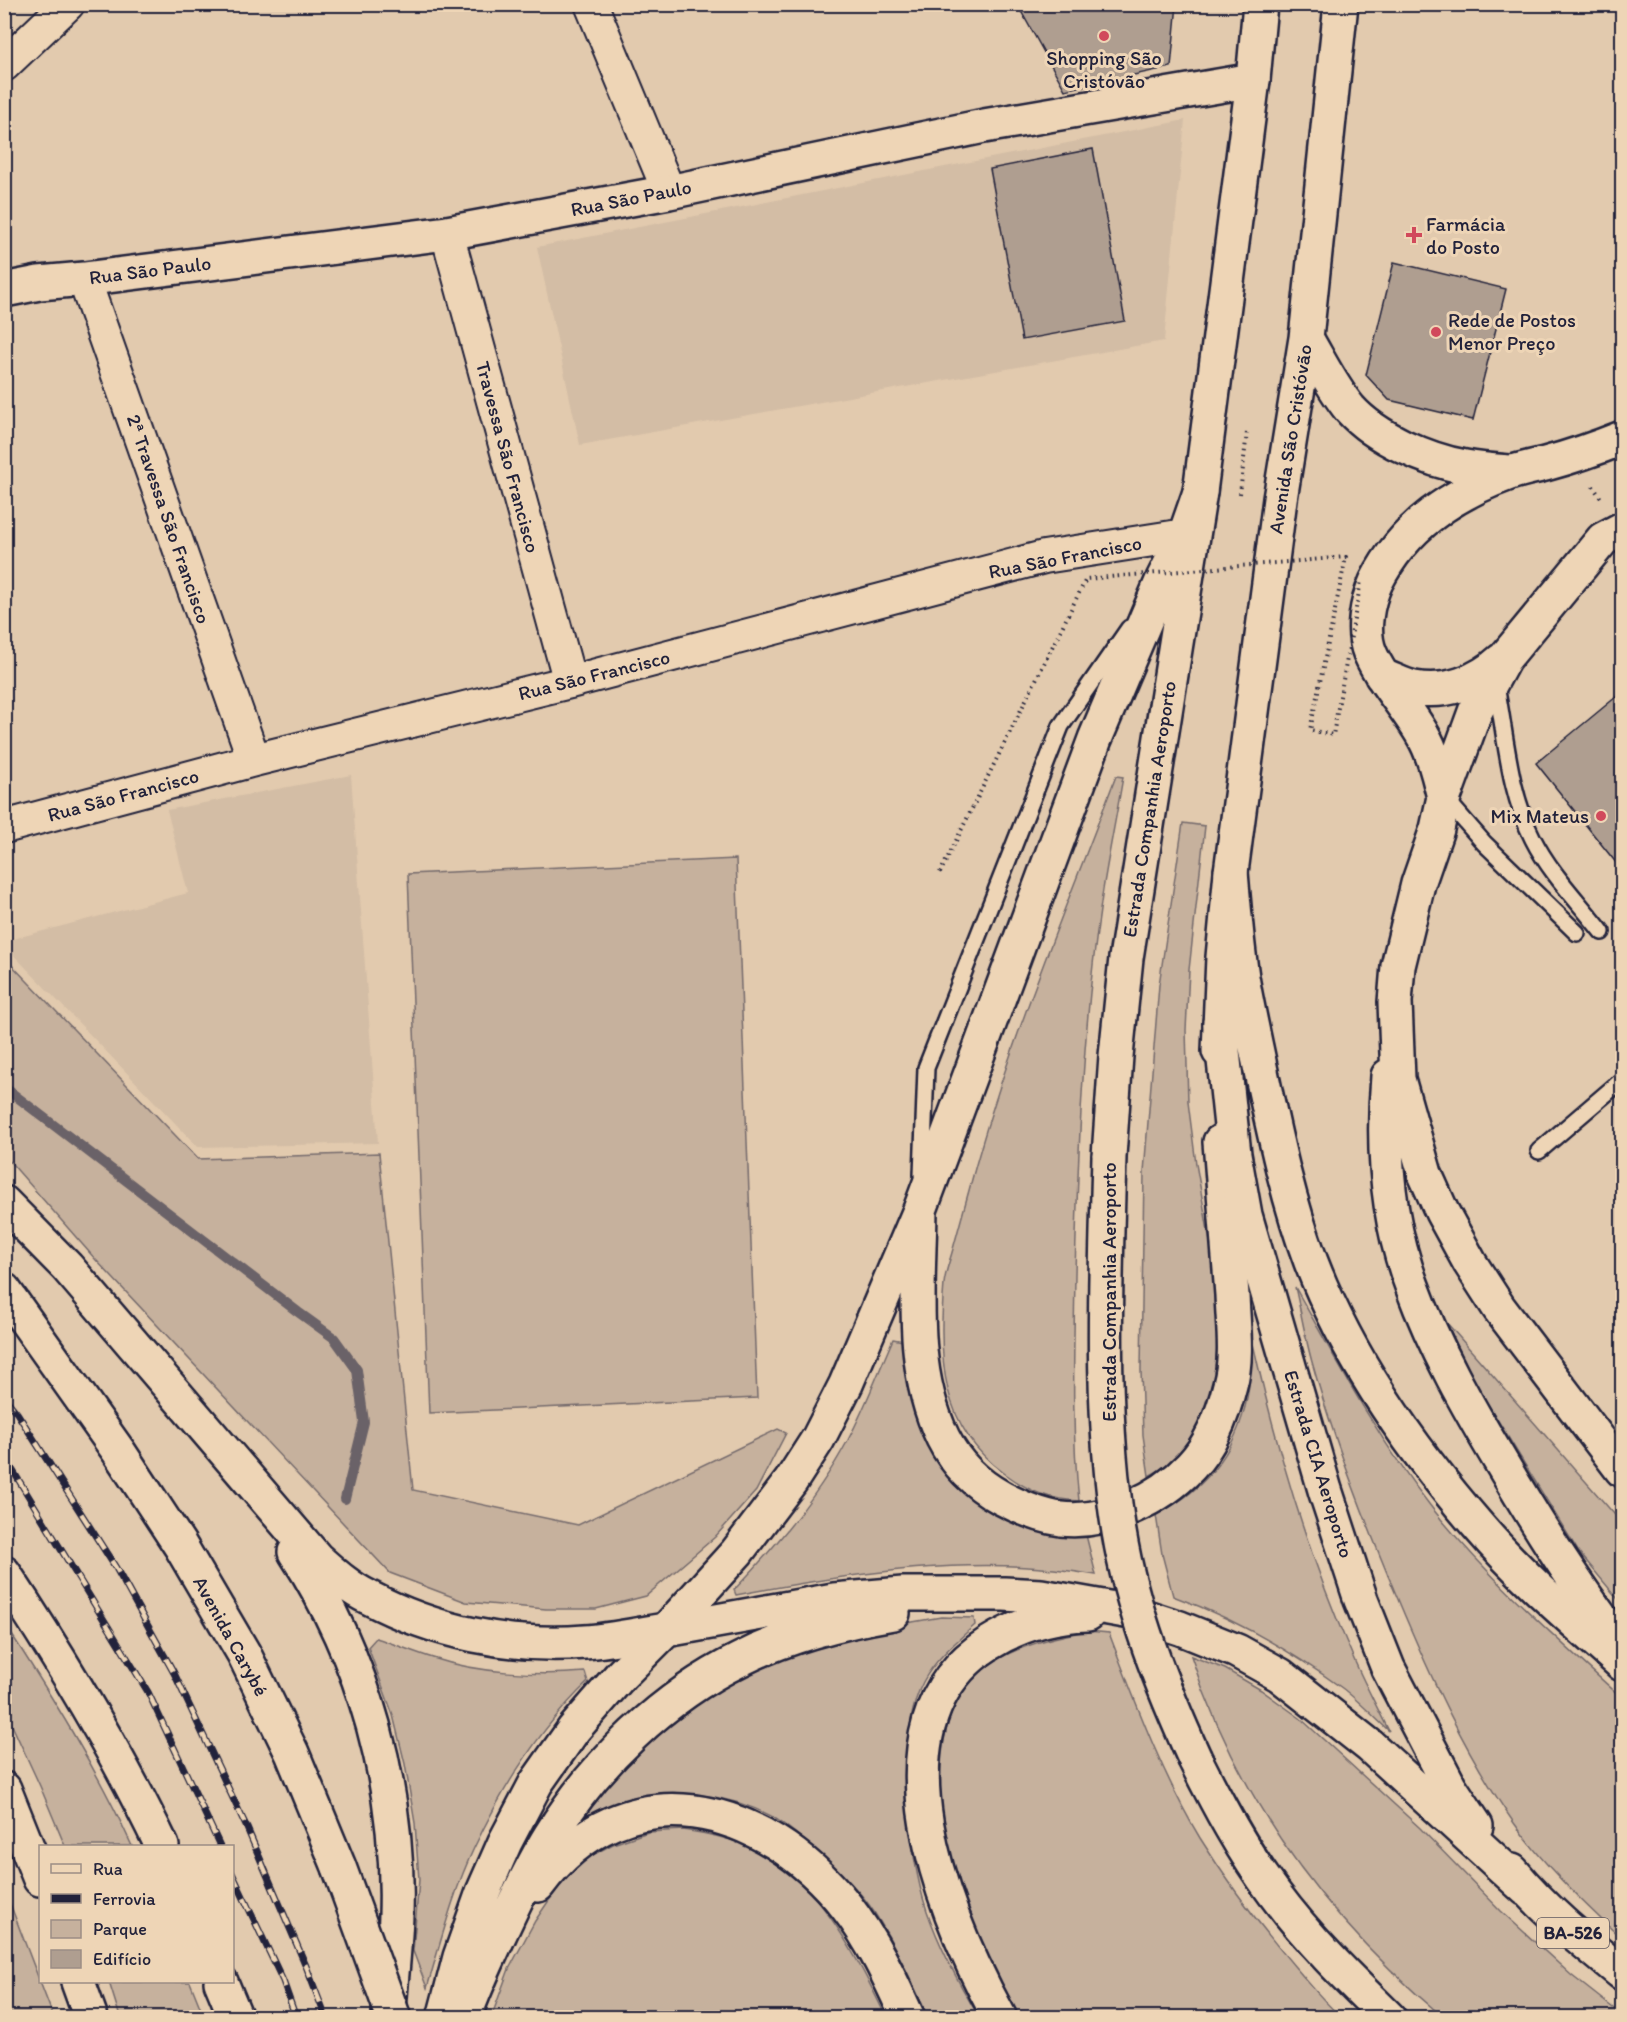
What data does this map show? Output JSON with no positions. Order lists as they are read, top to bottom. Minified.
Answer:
{"streets":{"main road":["Rua São Paulo","Avenida São Cristóvão","Estrada Companhia Aeroporto","Estrada CIA Aeroporto","Avenida Carybé","BA-526"],"street":["Travessa São Francisco","2ª Travessa São Francisco","Rua São Francisco"]},"crossings":[["Rua São Paulo","Travessa São Francisco"],["Rua São Paulo","2ª Travessa São Francisco"],["Avenida São Cristóvão","Estrada CIA Aeroporto"],["Travessa São Francisco","Rua São Francisco"],["2ª Travessa São Francisco","Rua São Francisco"]],"places":{"other":["Shopping São Cristóvão","Rede de Postos Menor Preço","Mix Mateus"],"health":["Farmácia do Posto"]},"legend":["Rua","Ferrovia","Parque","Edifício"]}
